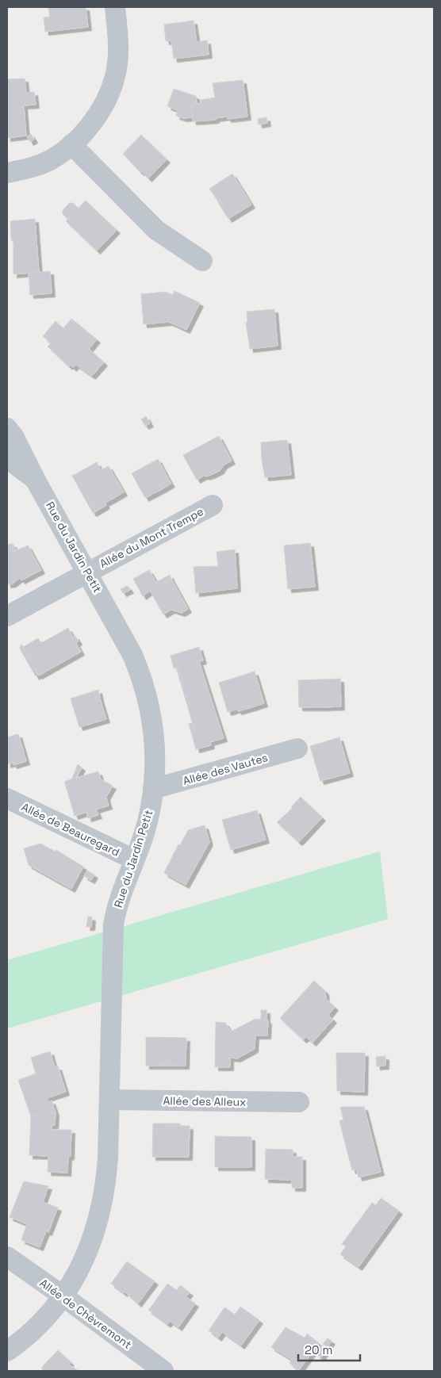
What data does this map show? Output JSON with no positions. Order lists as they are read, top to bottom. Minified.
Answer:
{"streets":{"street":["Allée du Mont Trempe","Rue du Jardin Petit","Allée des Vautes","Allée de Beauregard","Allée des Alleux","Allée de Chèvremont"]},"crossings":[["Allée du Mont Trempe","Rue du Jardin Petit"],["Rue du Jardin Petit","Allée des Vautes"],["Rue du Jardin Petit","Allée de Beauregard"],["Rue du Jardin Petit","Allée des Alleux"],["Rue du Jardin Petit","Allée de Chèvremont"]],"scale_bar":"20 m"}
